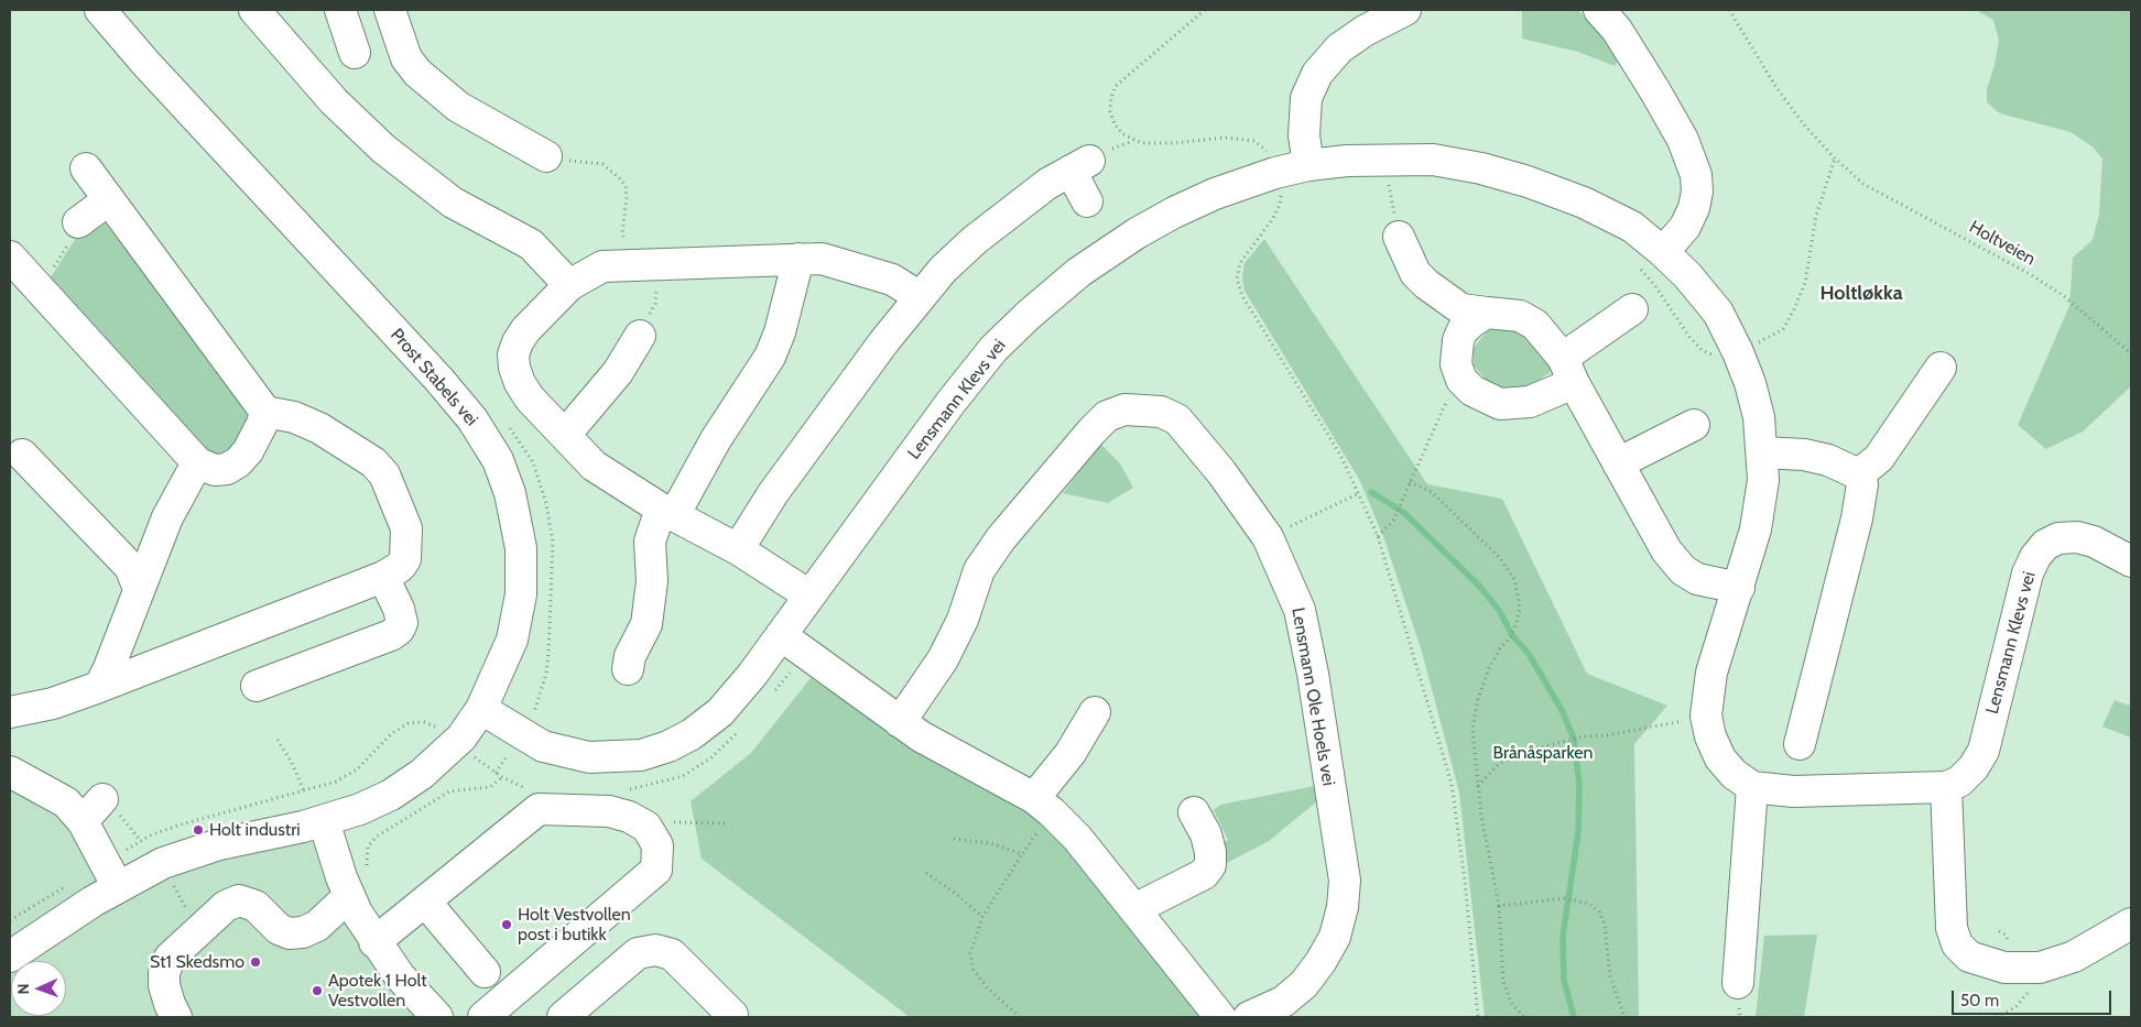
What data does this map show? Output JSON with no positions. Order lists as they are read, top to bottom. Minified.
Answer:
{"streets":{"street":["Prost Stabels vei","Lensmann Klevs vei","Lensmann Ole Hoels vei"],"path":["Holtveien"]},"crossings":[["Prost Stabels vei","Lensmann Klevs vei"]],"districts":["Holtløkka"],"parks":["Brånåsparken"],"places":["Holt industri","Holt Vestvollen post i butikk","St1 Skedsmo","Apotek 1 Holt Vestvollen"],"scale_bar":"50 m","north":"left"}
